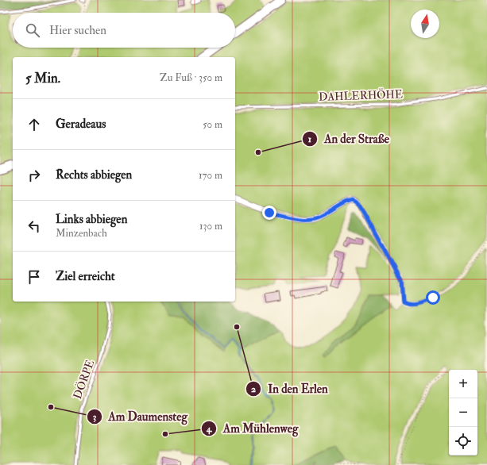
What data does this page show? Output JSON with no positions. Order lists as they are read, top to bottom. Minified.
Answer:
{"streets":{"lane":["DAHLERHÖHE","DÖRPE"]},"places":["An der Straße","In den Erlen","Am Daumensteg","Am Mühlenweg"],"north":"top","page":{"search":"Hier suchen","heading":["5 Min.","Zu Fuß · 350 m"],"list":[["Geradeaus","50 m"],["Rechts abbiegen","170 m"],["Links abbiegen","Minzenbach","130 m"],"Ziel erreicht"],"map_buttons":["+","−"]}}
